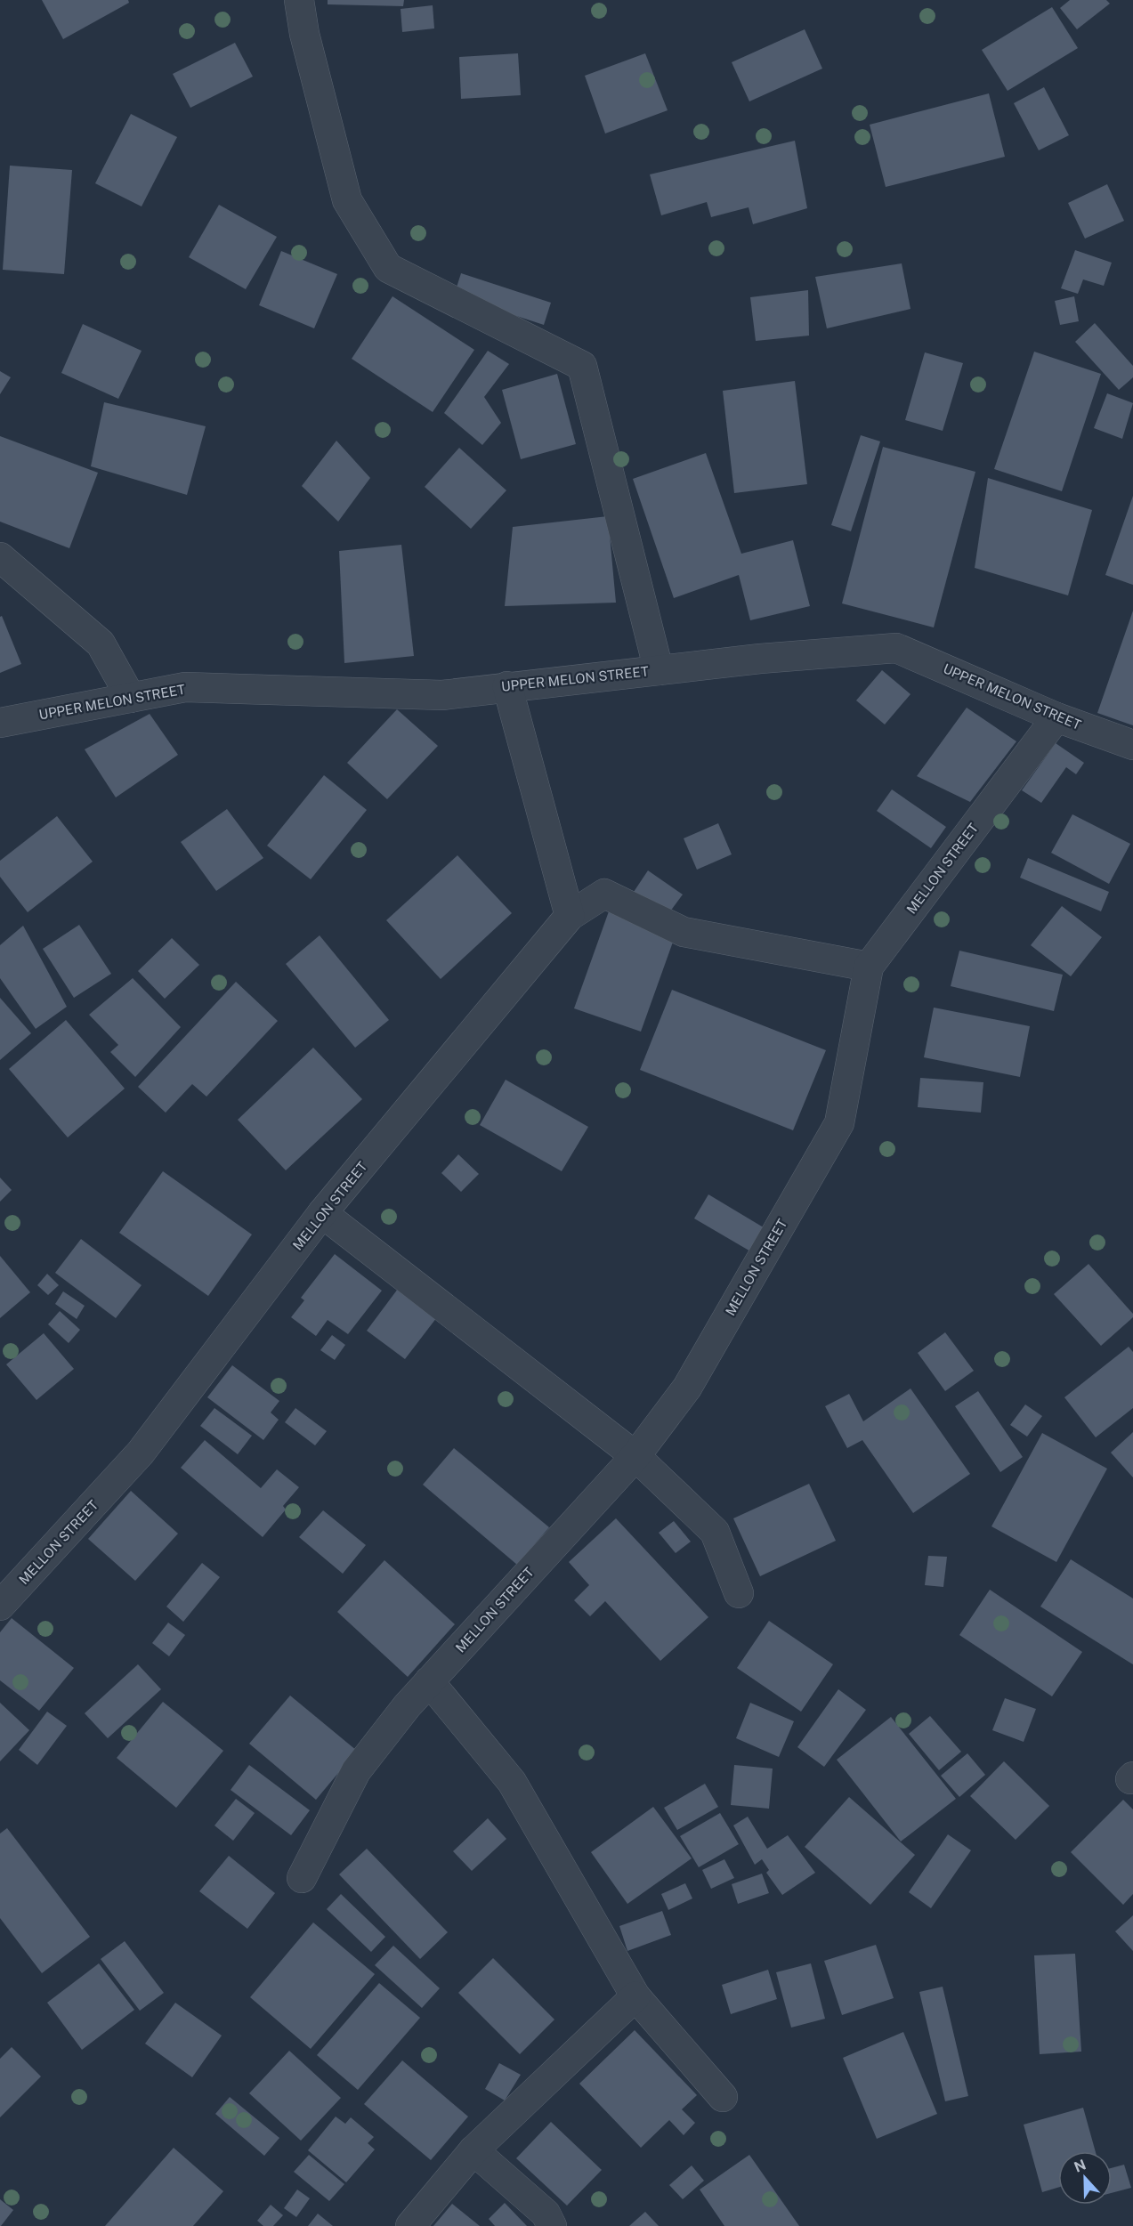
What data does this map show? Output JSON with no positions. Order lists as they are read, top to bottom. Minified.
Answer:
{"streets":{"street":["UPPER MELON STREET","MELLON STREET"]},"crossings":[["UPPER MELON STREET","MELLON STREET"]],"north":"top"}
